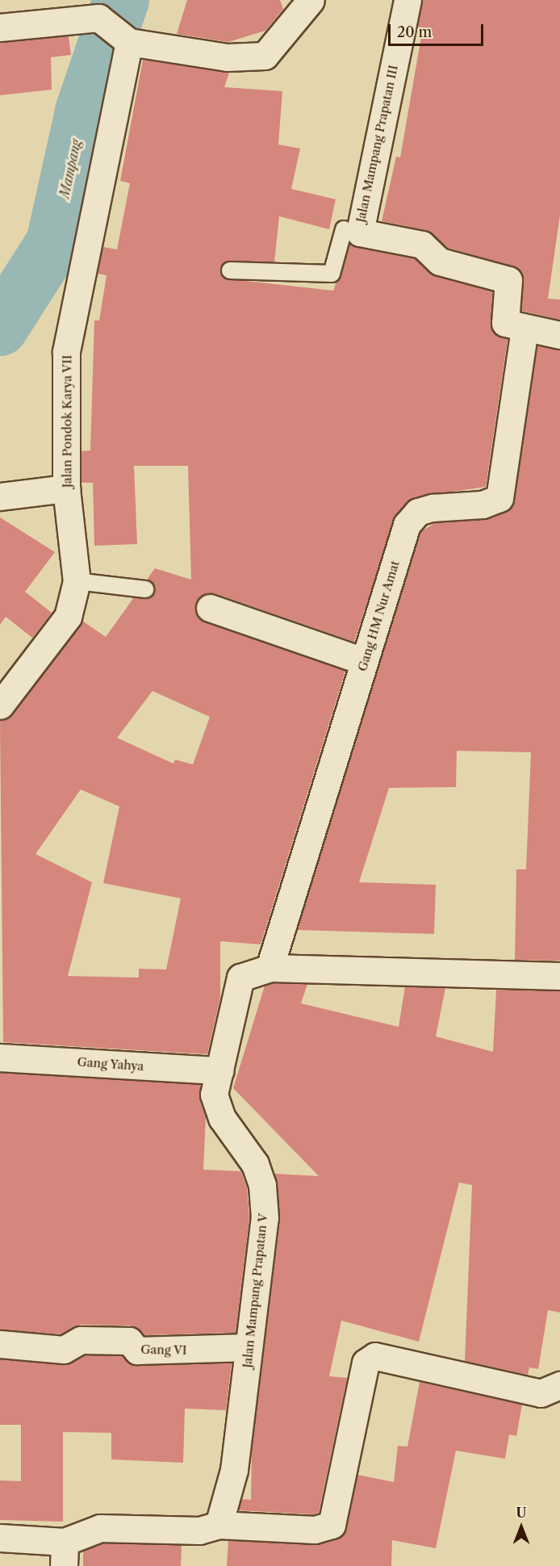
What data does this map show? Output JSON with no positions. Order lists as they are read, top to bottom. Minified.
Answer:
{"streets":{"street":["Jalan Mampang Prapatan III","Jalan Pondok Karya VII","Gang HM Nur Amat","Gang Yahya","Jalan Mampang Prapatan V","Gang VI"]},"crossings":[["Jalan Mampang Prapatan III","Gang HM Nur Amat"],["Gang HM Nur Amat","Jalan Mampang Prapatan V"],["Gang Yahya","Jalan Mampang Prapatan V"],["Jalan Mampang Prapatan V","Gang VI"]],"water":["Mampang"],"scale_bar":"20 m","north":"top"}
